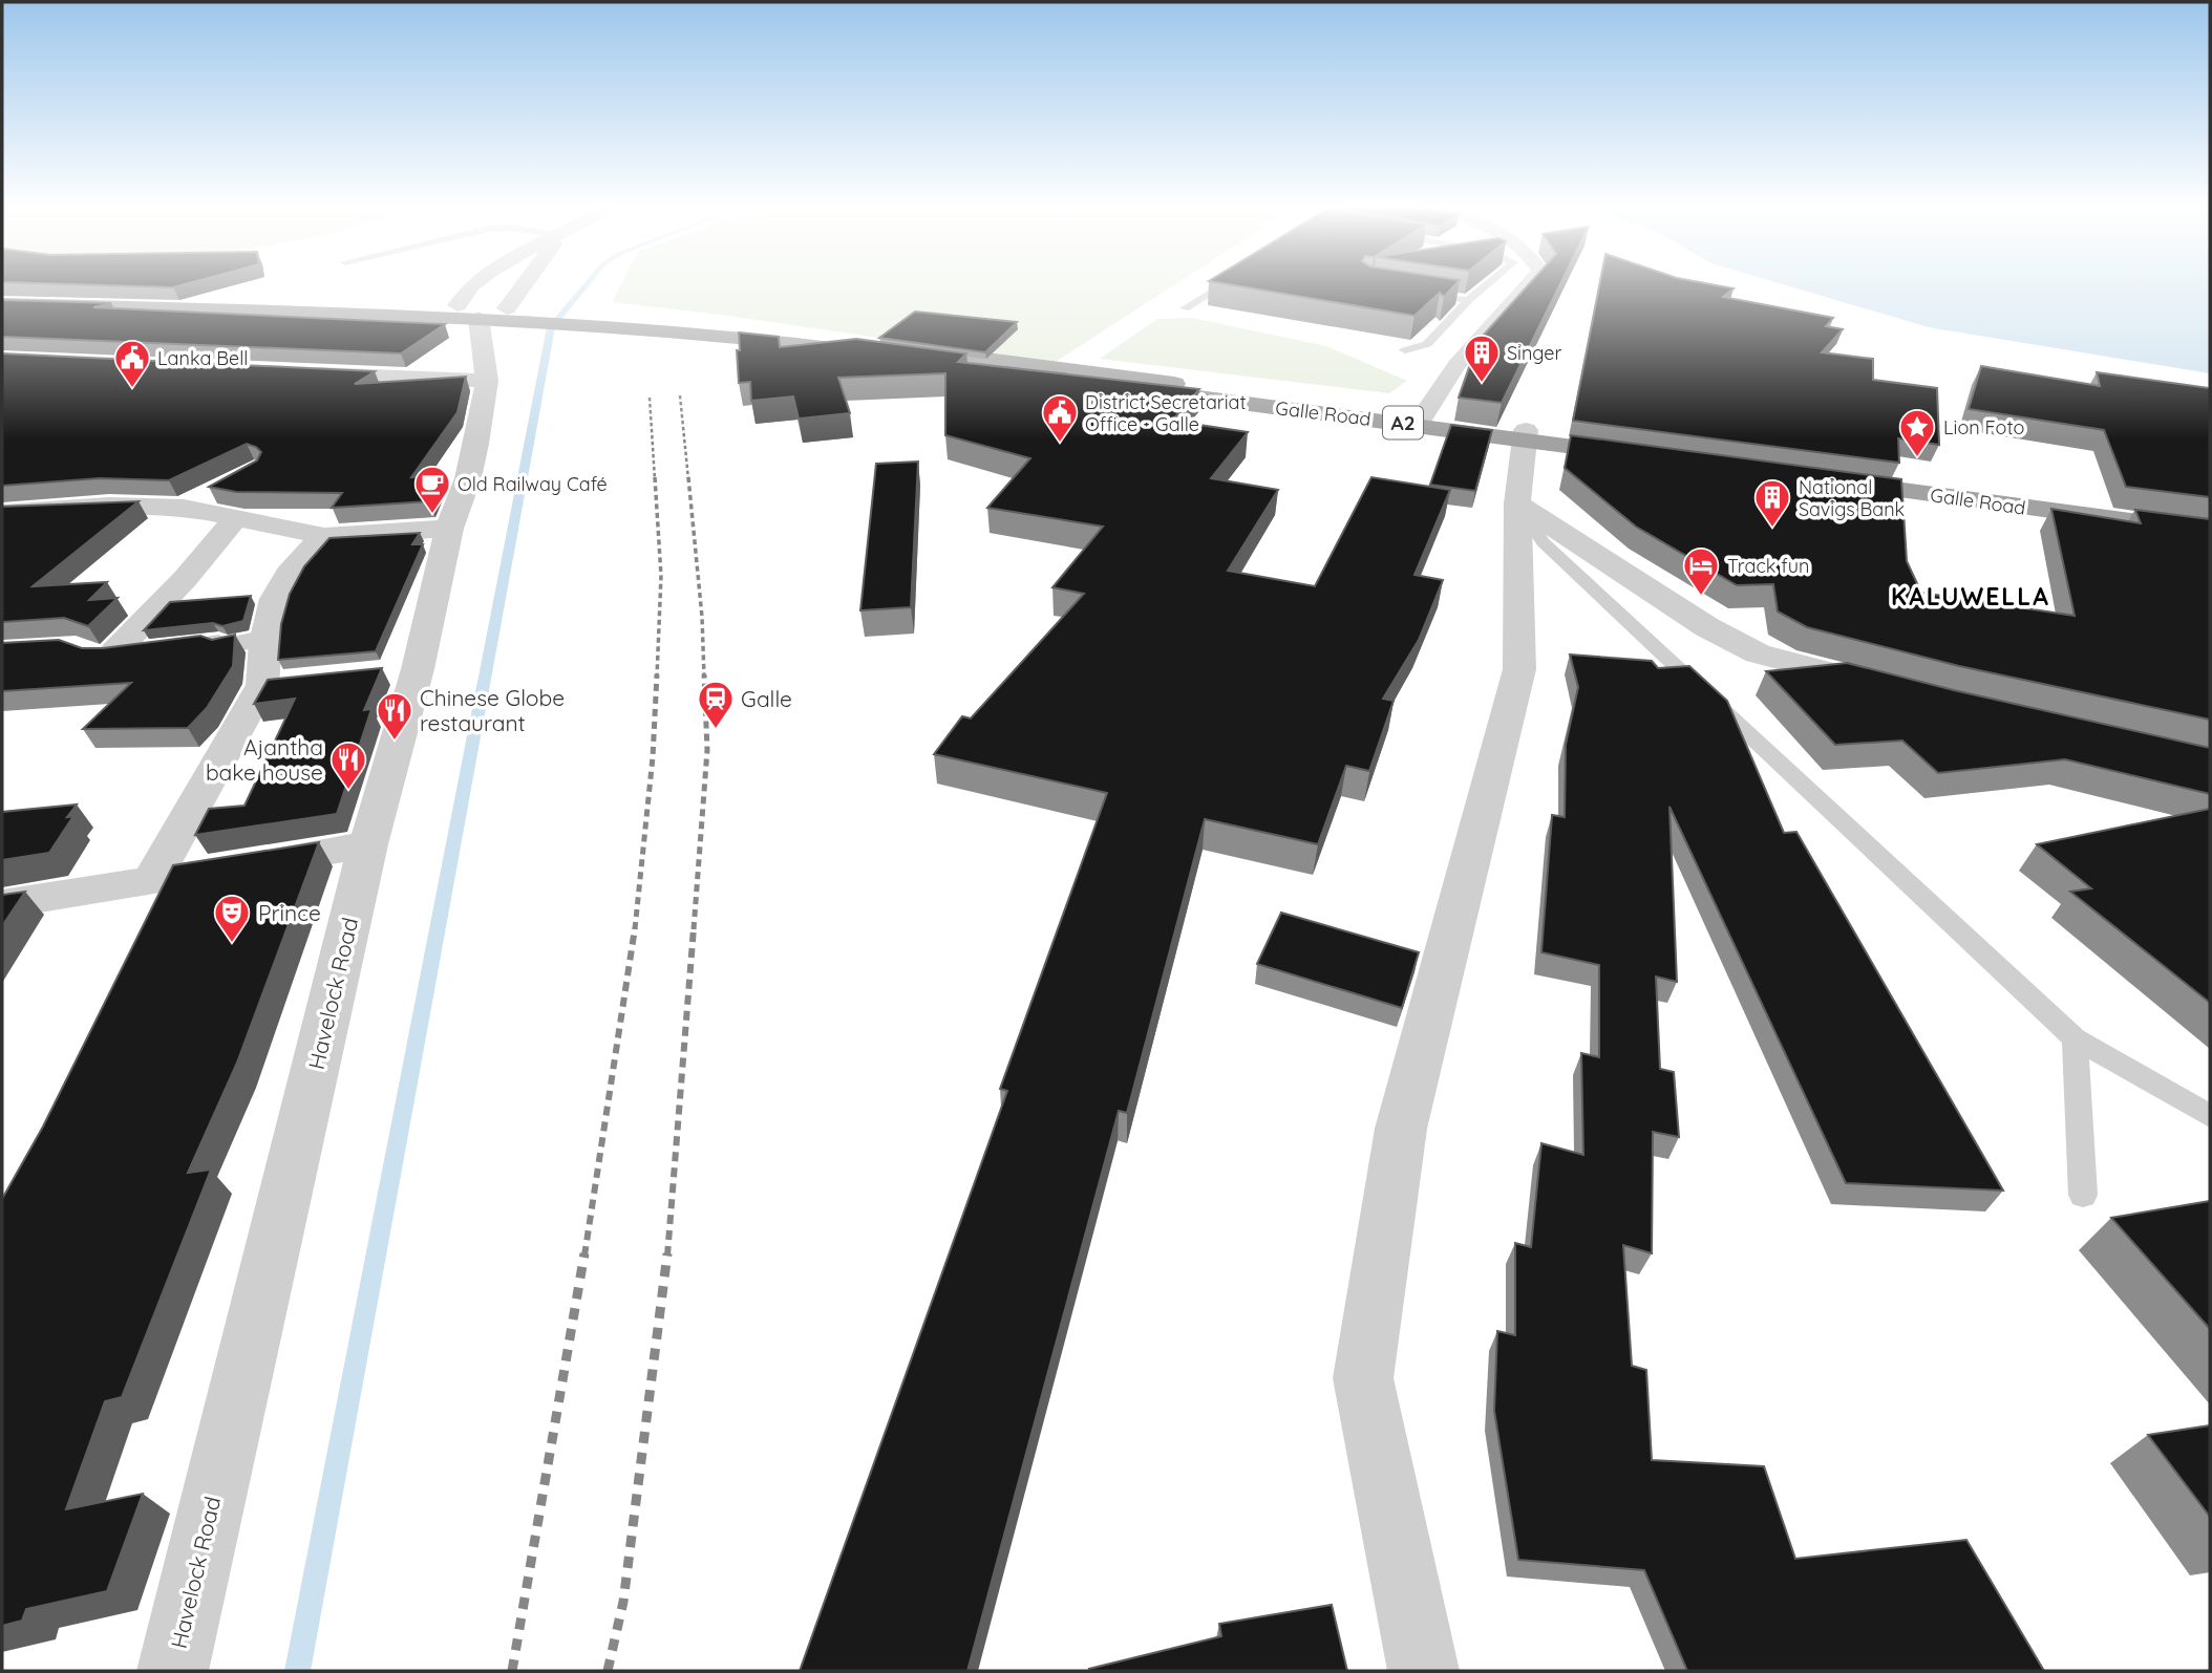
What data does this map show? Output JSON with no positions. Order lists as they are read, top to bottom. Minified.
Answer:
{"streets":{"highway":["Galle Road","A2"],"street":["Havelock Road"]},"crossings":[["Galle Road","A2"],["Galle Road","Havelock Road"],["A2","Havelock Road"]],"districts":["KALUWELLA"],"places":{"building":["Singer","National Savigs Bank"],"public building":["Lanka Bell","District Secretariat Office - Galle"],"place":["Lion Foto"],"cafe":["Old Railway Café"],"hotel":["Track fun"],"station":["Galle"],"restaurant":["Chinese Globe restaurant","Ajantha bake house"],"theatre":["Prince"]}}
